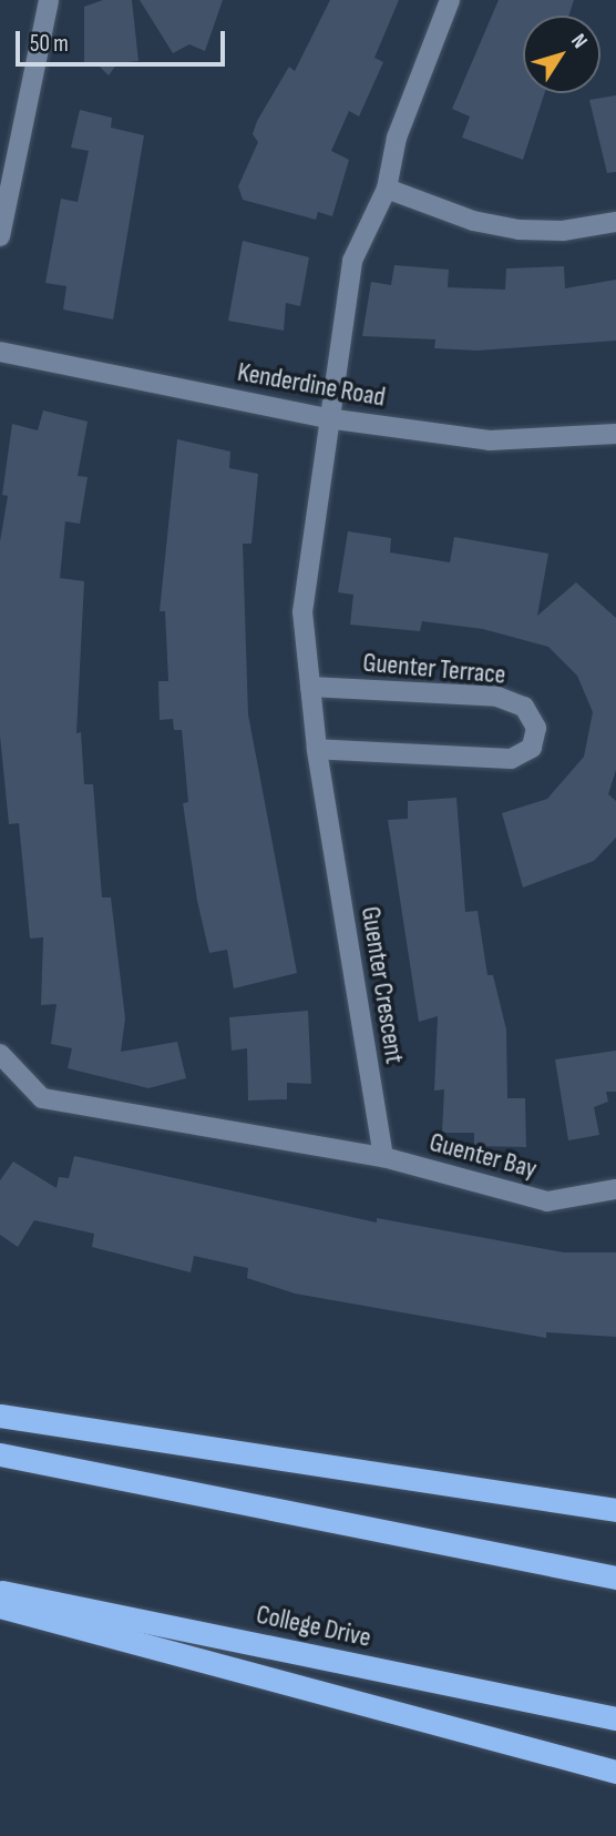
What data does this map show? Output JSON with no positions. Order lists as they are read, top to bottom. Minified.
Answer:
{"streets":{"highway":["College Drive"],"street":["Kenderdine Road","Guenter Terrace","Guenter Crescent","Guenter Bay"]},"crossings":[["Kenderdine Road","Guenter Crescent"],["Guenter Terrace","Guenter Crescent"],["Guenter Crescent","Guenter Bay"]],"scale_bar":"50 m","north":"top right"}
